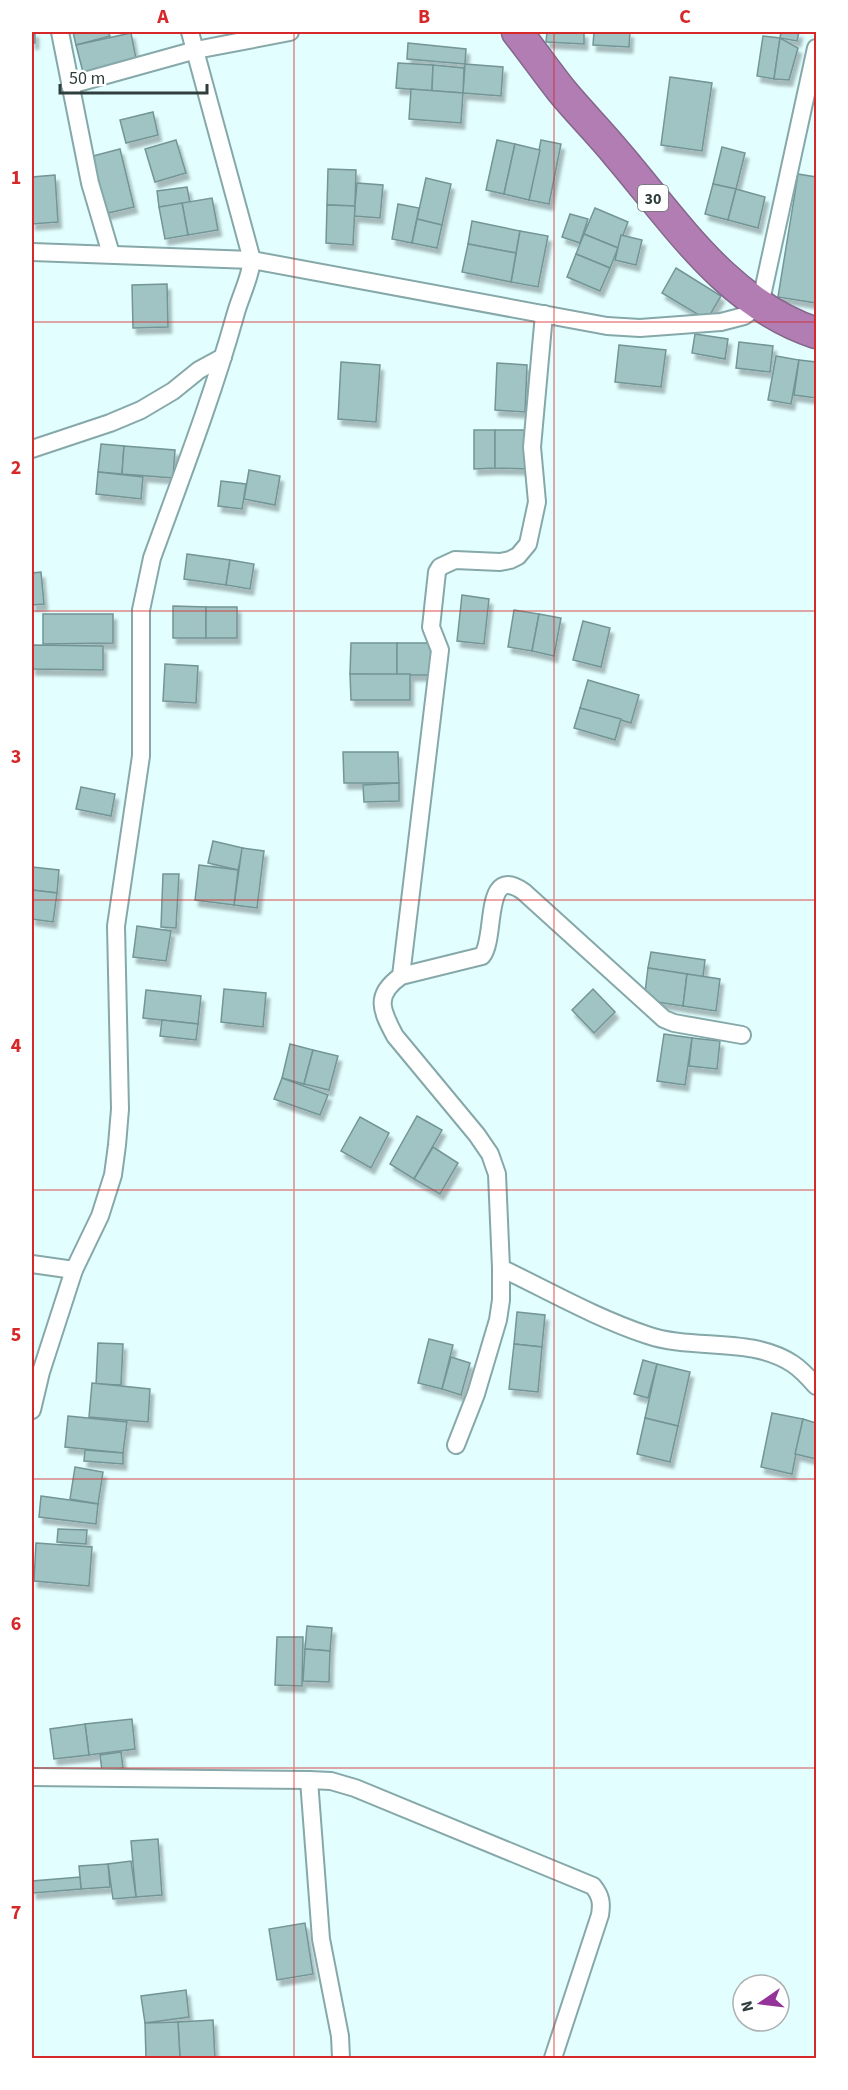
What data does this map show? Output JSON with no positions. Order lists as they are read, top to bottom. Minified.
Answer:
{"streets":{"highway":["30"]},"scale_bar":"50 m","north":"left","grid":{"columns":["A","B","C"],"rows":["1","2","3","4","5","6","7"]}}
